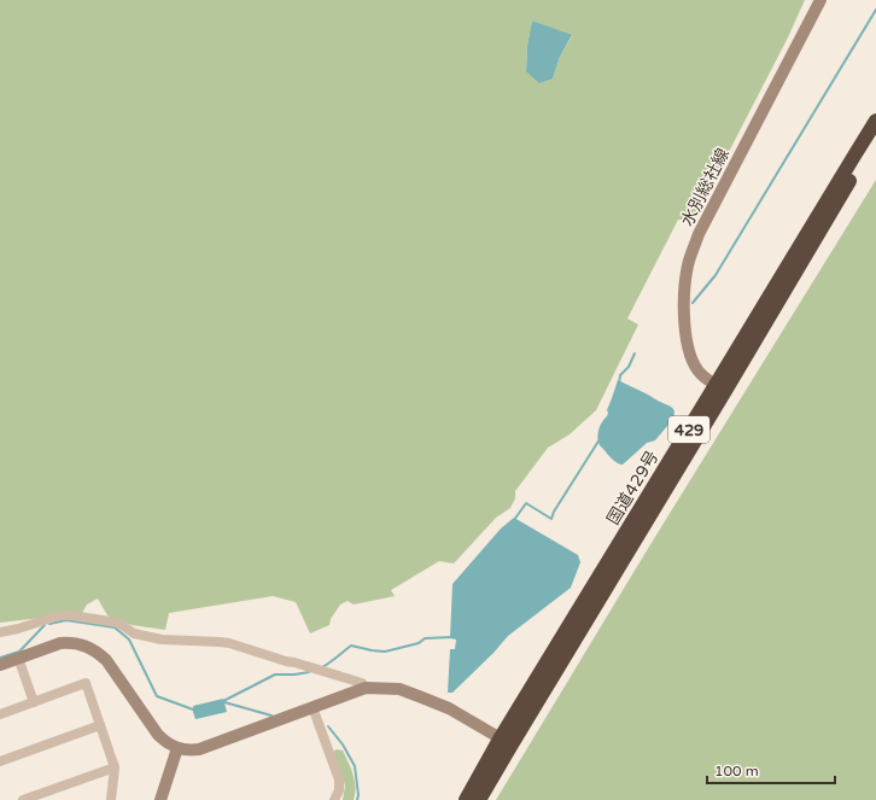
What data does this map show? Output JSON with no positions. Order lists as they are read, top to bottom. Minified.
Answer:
{"streets":{"highway":["429","国道429号"],"street":["水別総社線"]},"crossings":[["水別総社線","国道429号"]],"scale_bar":"100 m"}
